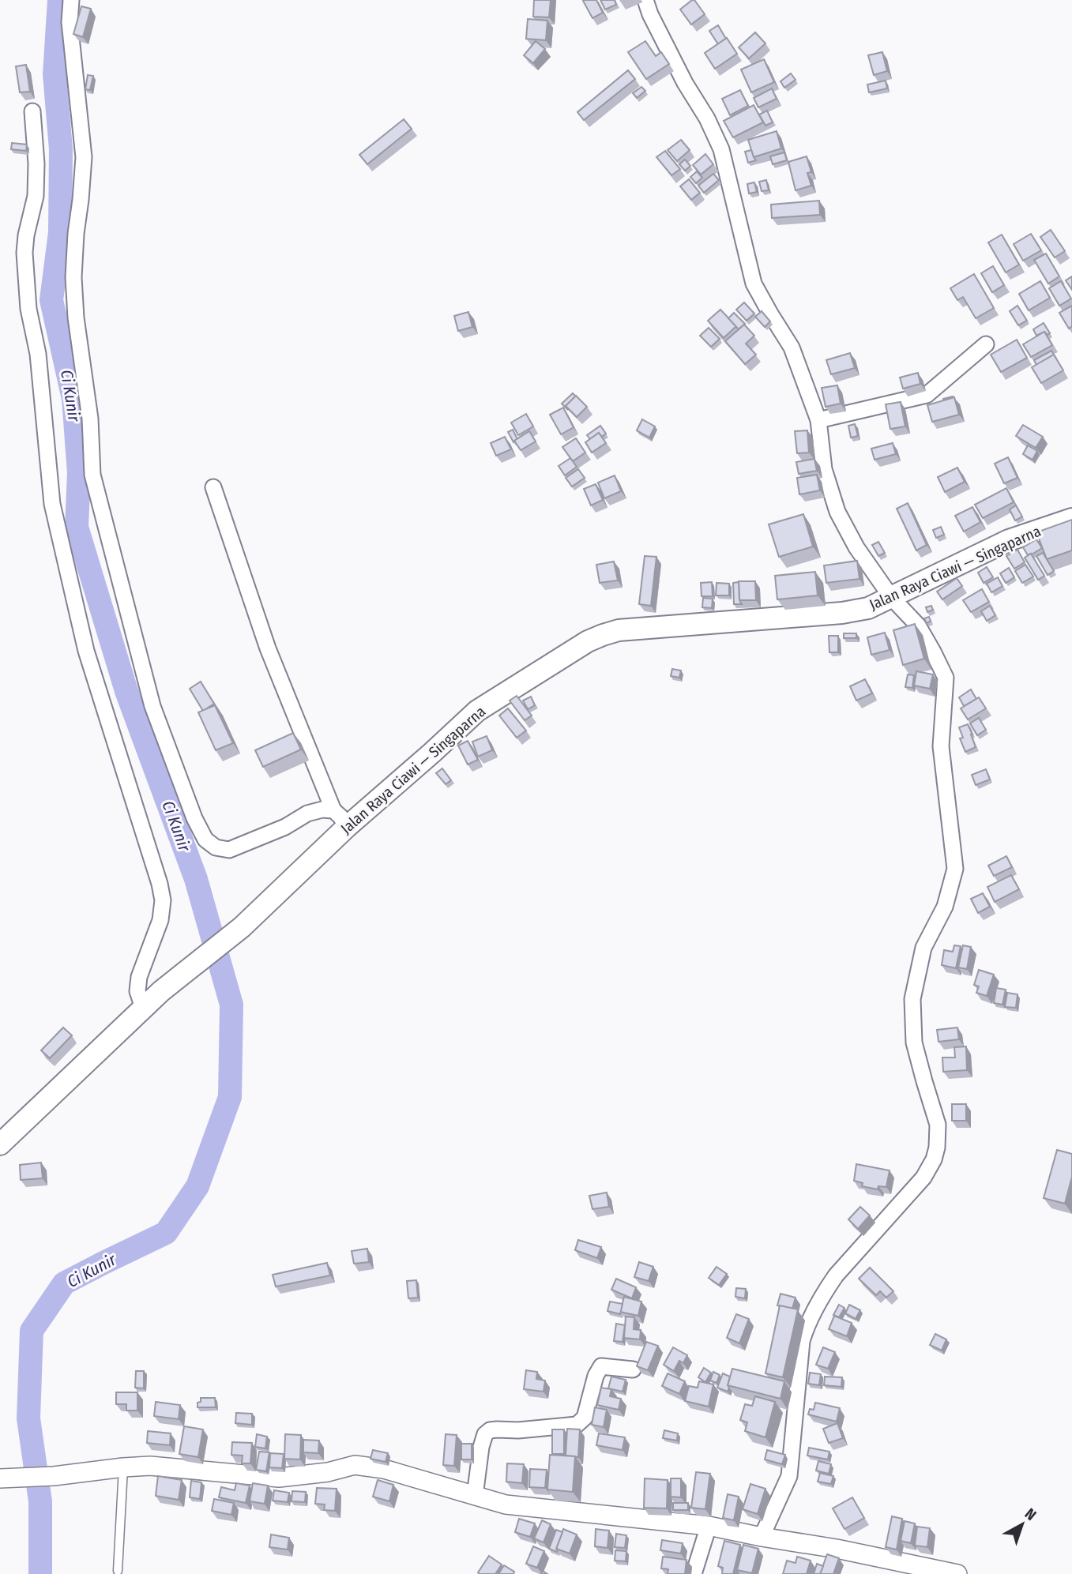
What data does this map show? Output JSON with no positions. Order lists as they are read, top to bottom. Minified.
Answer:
{"streets":{"main road":["Jalan Raya Ciawi — Singaparna"]},"water":["Ci Kunir"],"north":"top right"}
